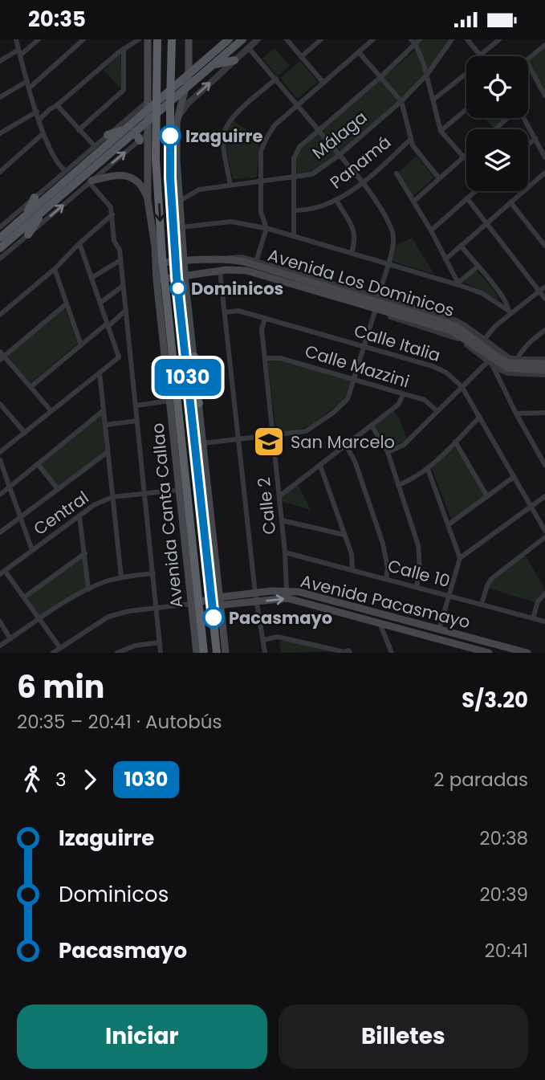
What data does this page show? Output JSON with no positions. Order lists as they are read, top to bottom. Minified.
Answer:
{"streets":{"highway":["Avenida Canta Callao"],"main road":["Avenida Los Dominicos","Avenida Pacasmayo"],"street":["Málaga","Panamá","Calle Italia","Calle Mazzini","Calle 2","Central","Calle 10"]},"crossings":[["Málaga","Avenida Canta Callao"],["Avenida Los Dominicos","Avenida Canta Callao"],["Calle Italia","Calle 2"],["Calle Mazzini","Calle 2"],["Calle 2","Calle 10"],["Calle 2","Avenida Pacasmayo"],["Central","Avenida Canta Callao"],["Avenida Canta Callao","Avenida Pacasmayo"]],"places":{"other":["Izaguirre","Dominicos","Pacasmayo"],"school or university":["San Marcelo"]},"lines":["bus line 1030"],"page":{"status":"20:35","on_map":"1030","heading":["6 min","20:35 – 20:41 · Autobús","S/3.20"],"legs":["3","1030","2 paradas"],"list":[{"name":"Izaguirre","value":"20:38"},{"name":"Dominicos","value":"20:39"},{"name":"Pacasmayo","value":"20:41"}],"buttons":["Iniciar","Billetes"]}}
